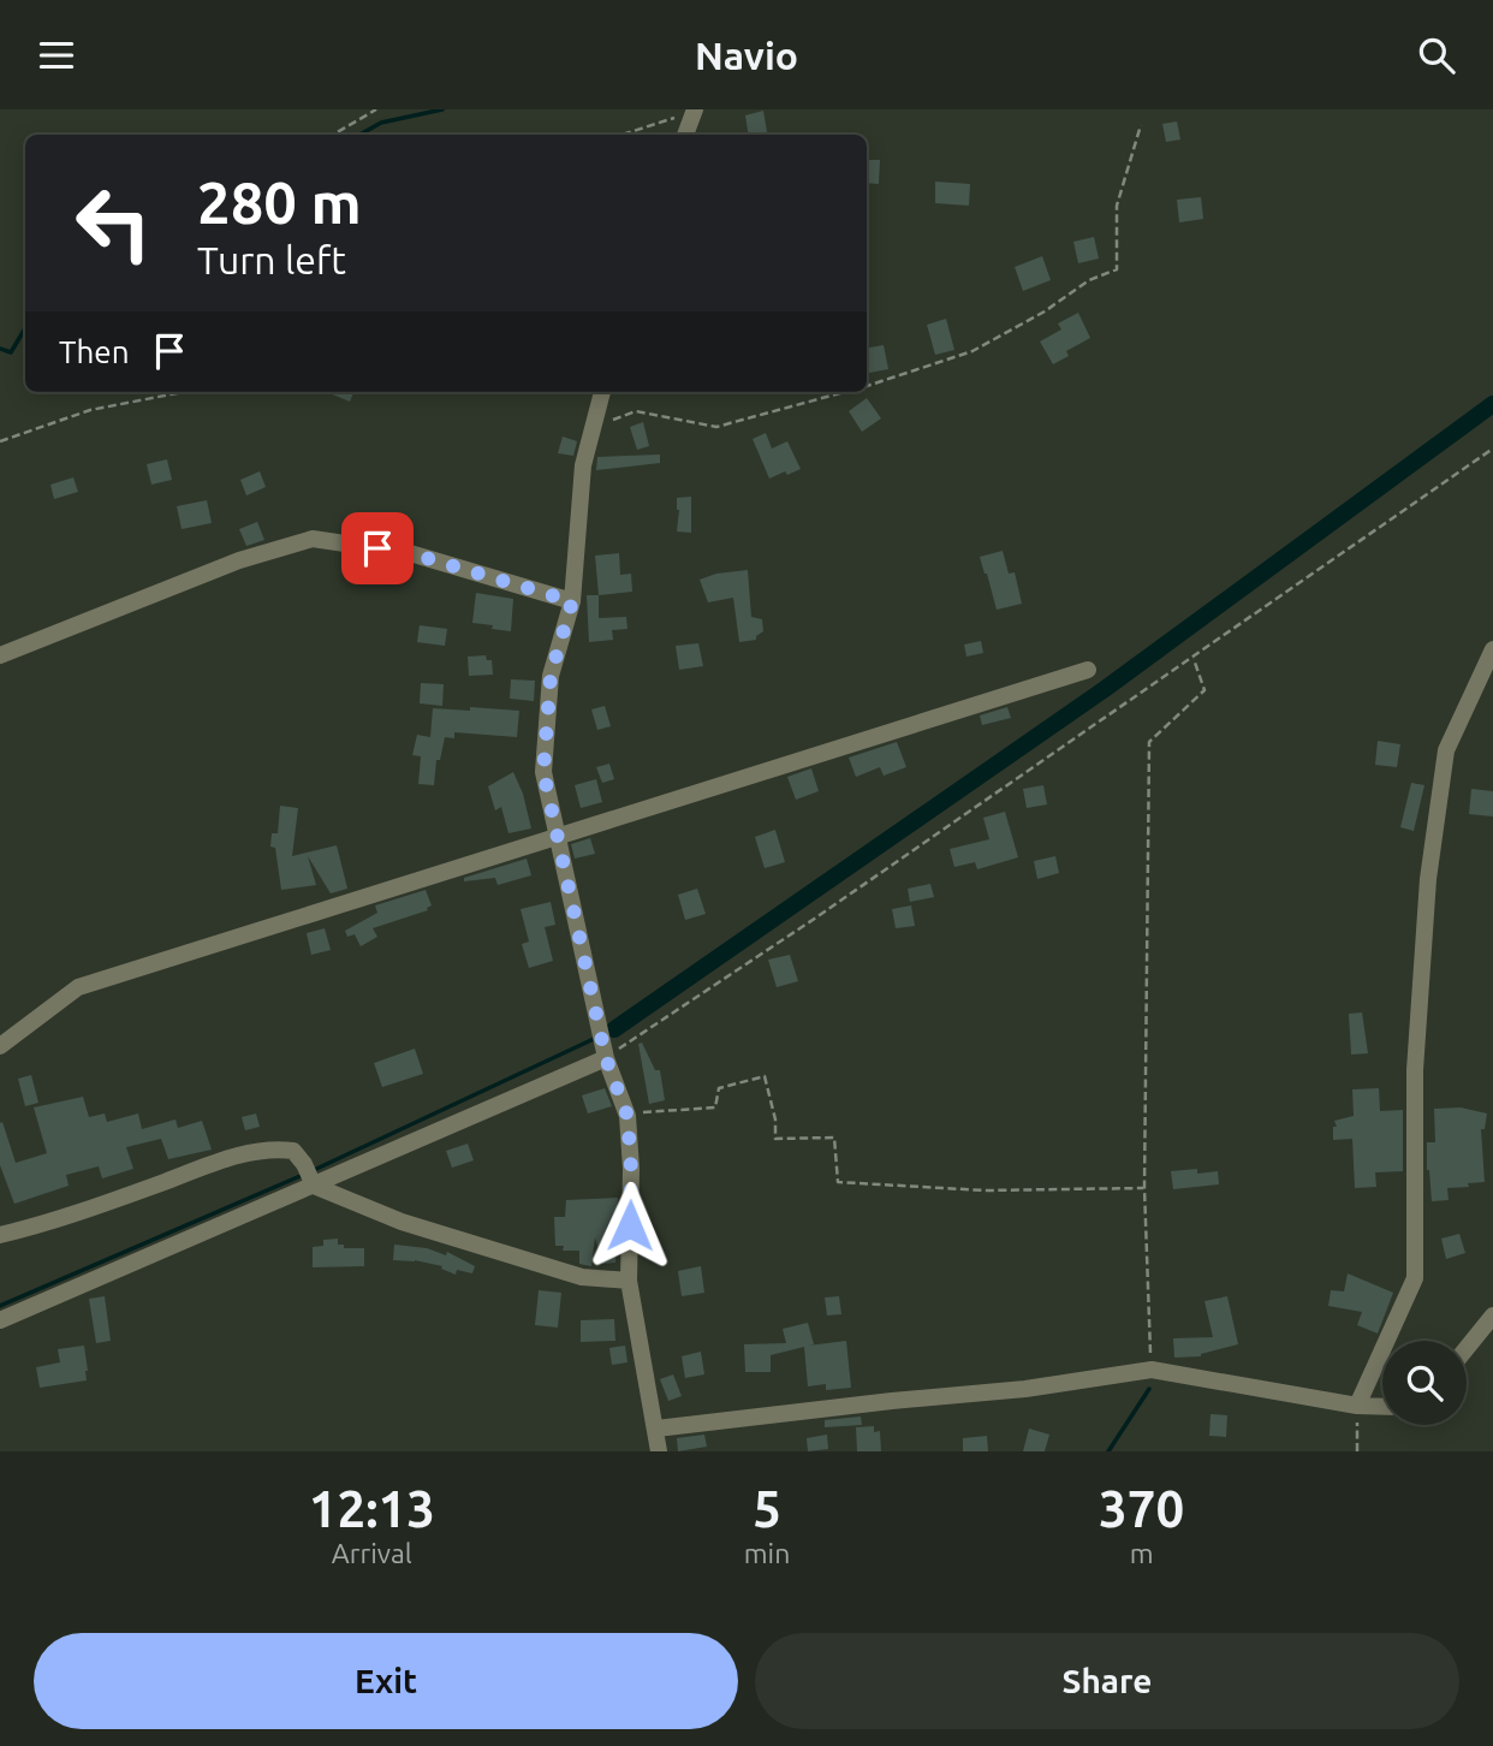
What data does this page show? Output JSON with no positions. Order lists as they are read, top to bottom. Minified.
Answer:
{"page":{"header":"Navio","turn":["280 m","Turn left"],"then":"Then","eta":["12:13","Arrival","5","min","370","m"],"buttons":["Exit","Share"]}}
